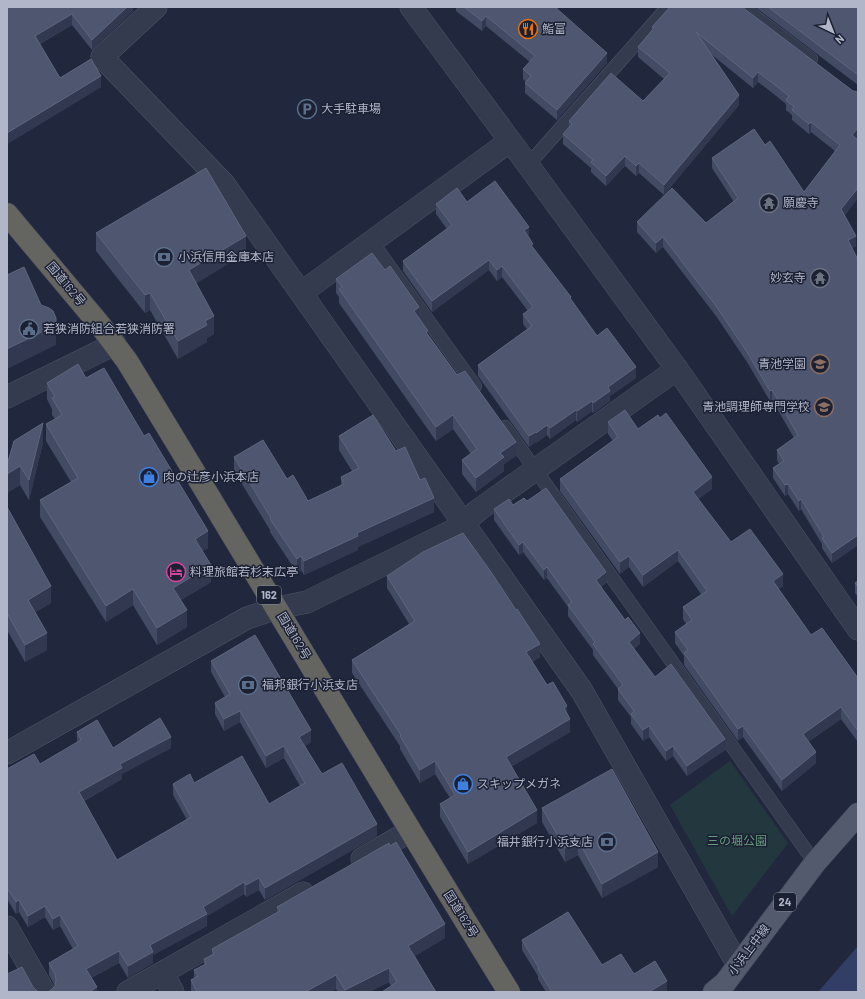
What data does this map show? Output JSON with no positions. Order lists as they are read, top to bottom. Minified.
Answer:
{"streets":{"highway":["国道162号","162"],"main road":["24","小浜上中線"]},"parks":["三の堀公園"],"places":{"restaurant":["鮨富"],"parking":["大手駐車場"],"temple":["願慶寺","妙玄寺"],"bank":["小浜信用金庫本店","福邦銀行小浜支店","福井銀行小浜支店"],"public building":["若狭消防組合若狭消防署"],"school or university":["青池学園","青池調理師専門学校"],"shop":["肉の辻彦小浜本店","スキップメガネ"],"hotel":["料理旅館若杉末広亭"]},"north":"bottom right"}
